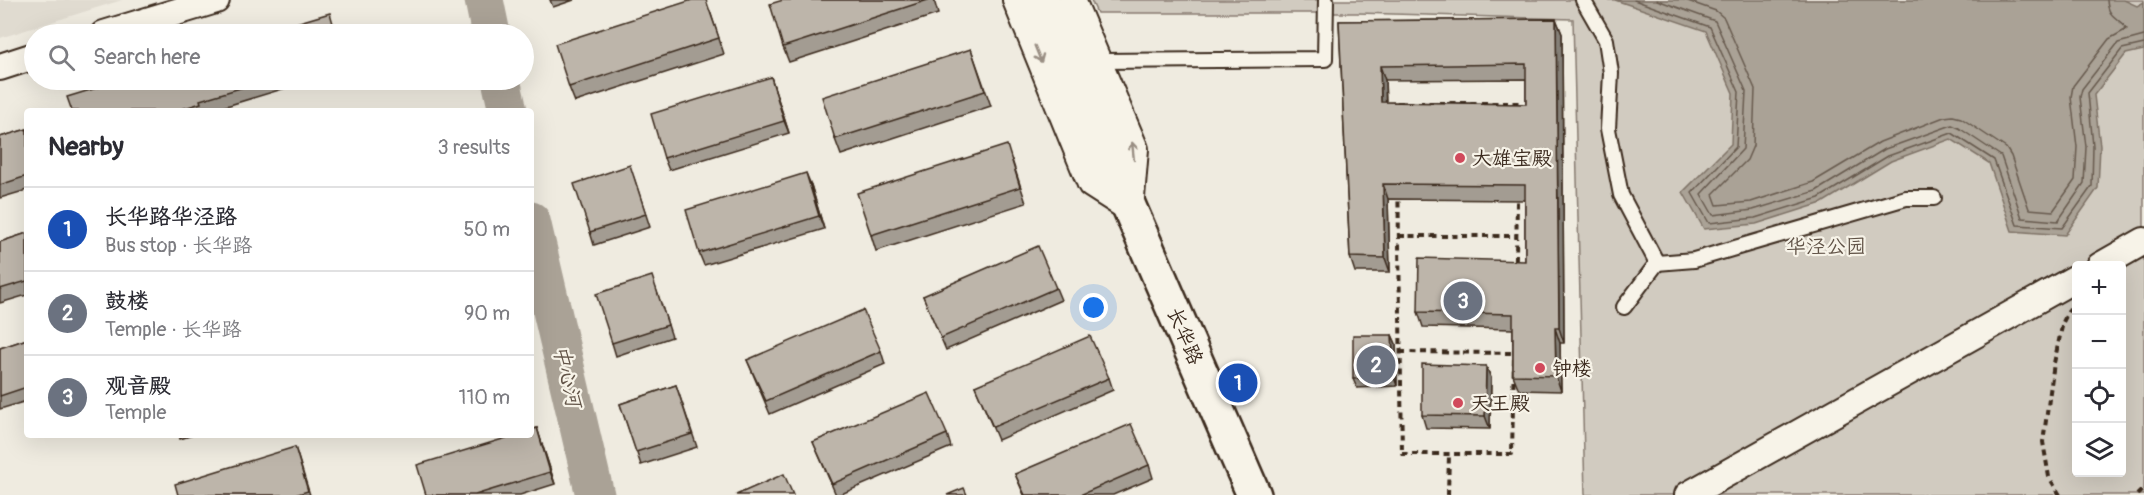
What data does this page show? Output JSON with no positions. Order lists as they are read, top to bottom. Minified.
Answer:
{"streets":{"street":["长华路"]},"water":["中心河"],"parks":["华泾公园"],"places":["大雄宝殿","钟楼","天王殿"],"page":{"search":"Search here","heading":["Nearby","3 results"],"list":[{"mark":"1","name":"长华路华泾路","note":"Bus stop · 长华路","value":"50 m"},{"mark":"2","name":"鼓楼","note":"Temple · 长华路","value":"90 m"},{"mark":"3","name":"观音殿","note":"Temple","value":"110 m"}],"map_buttons":["+","−"],"pins":["3","2","1"]}}
